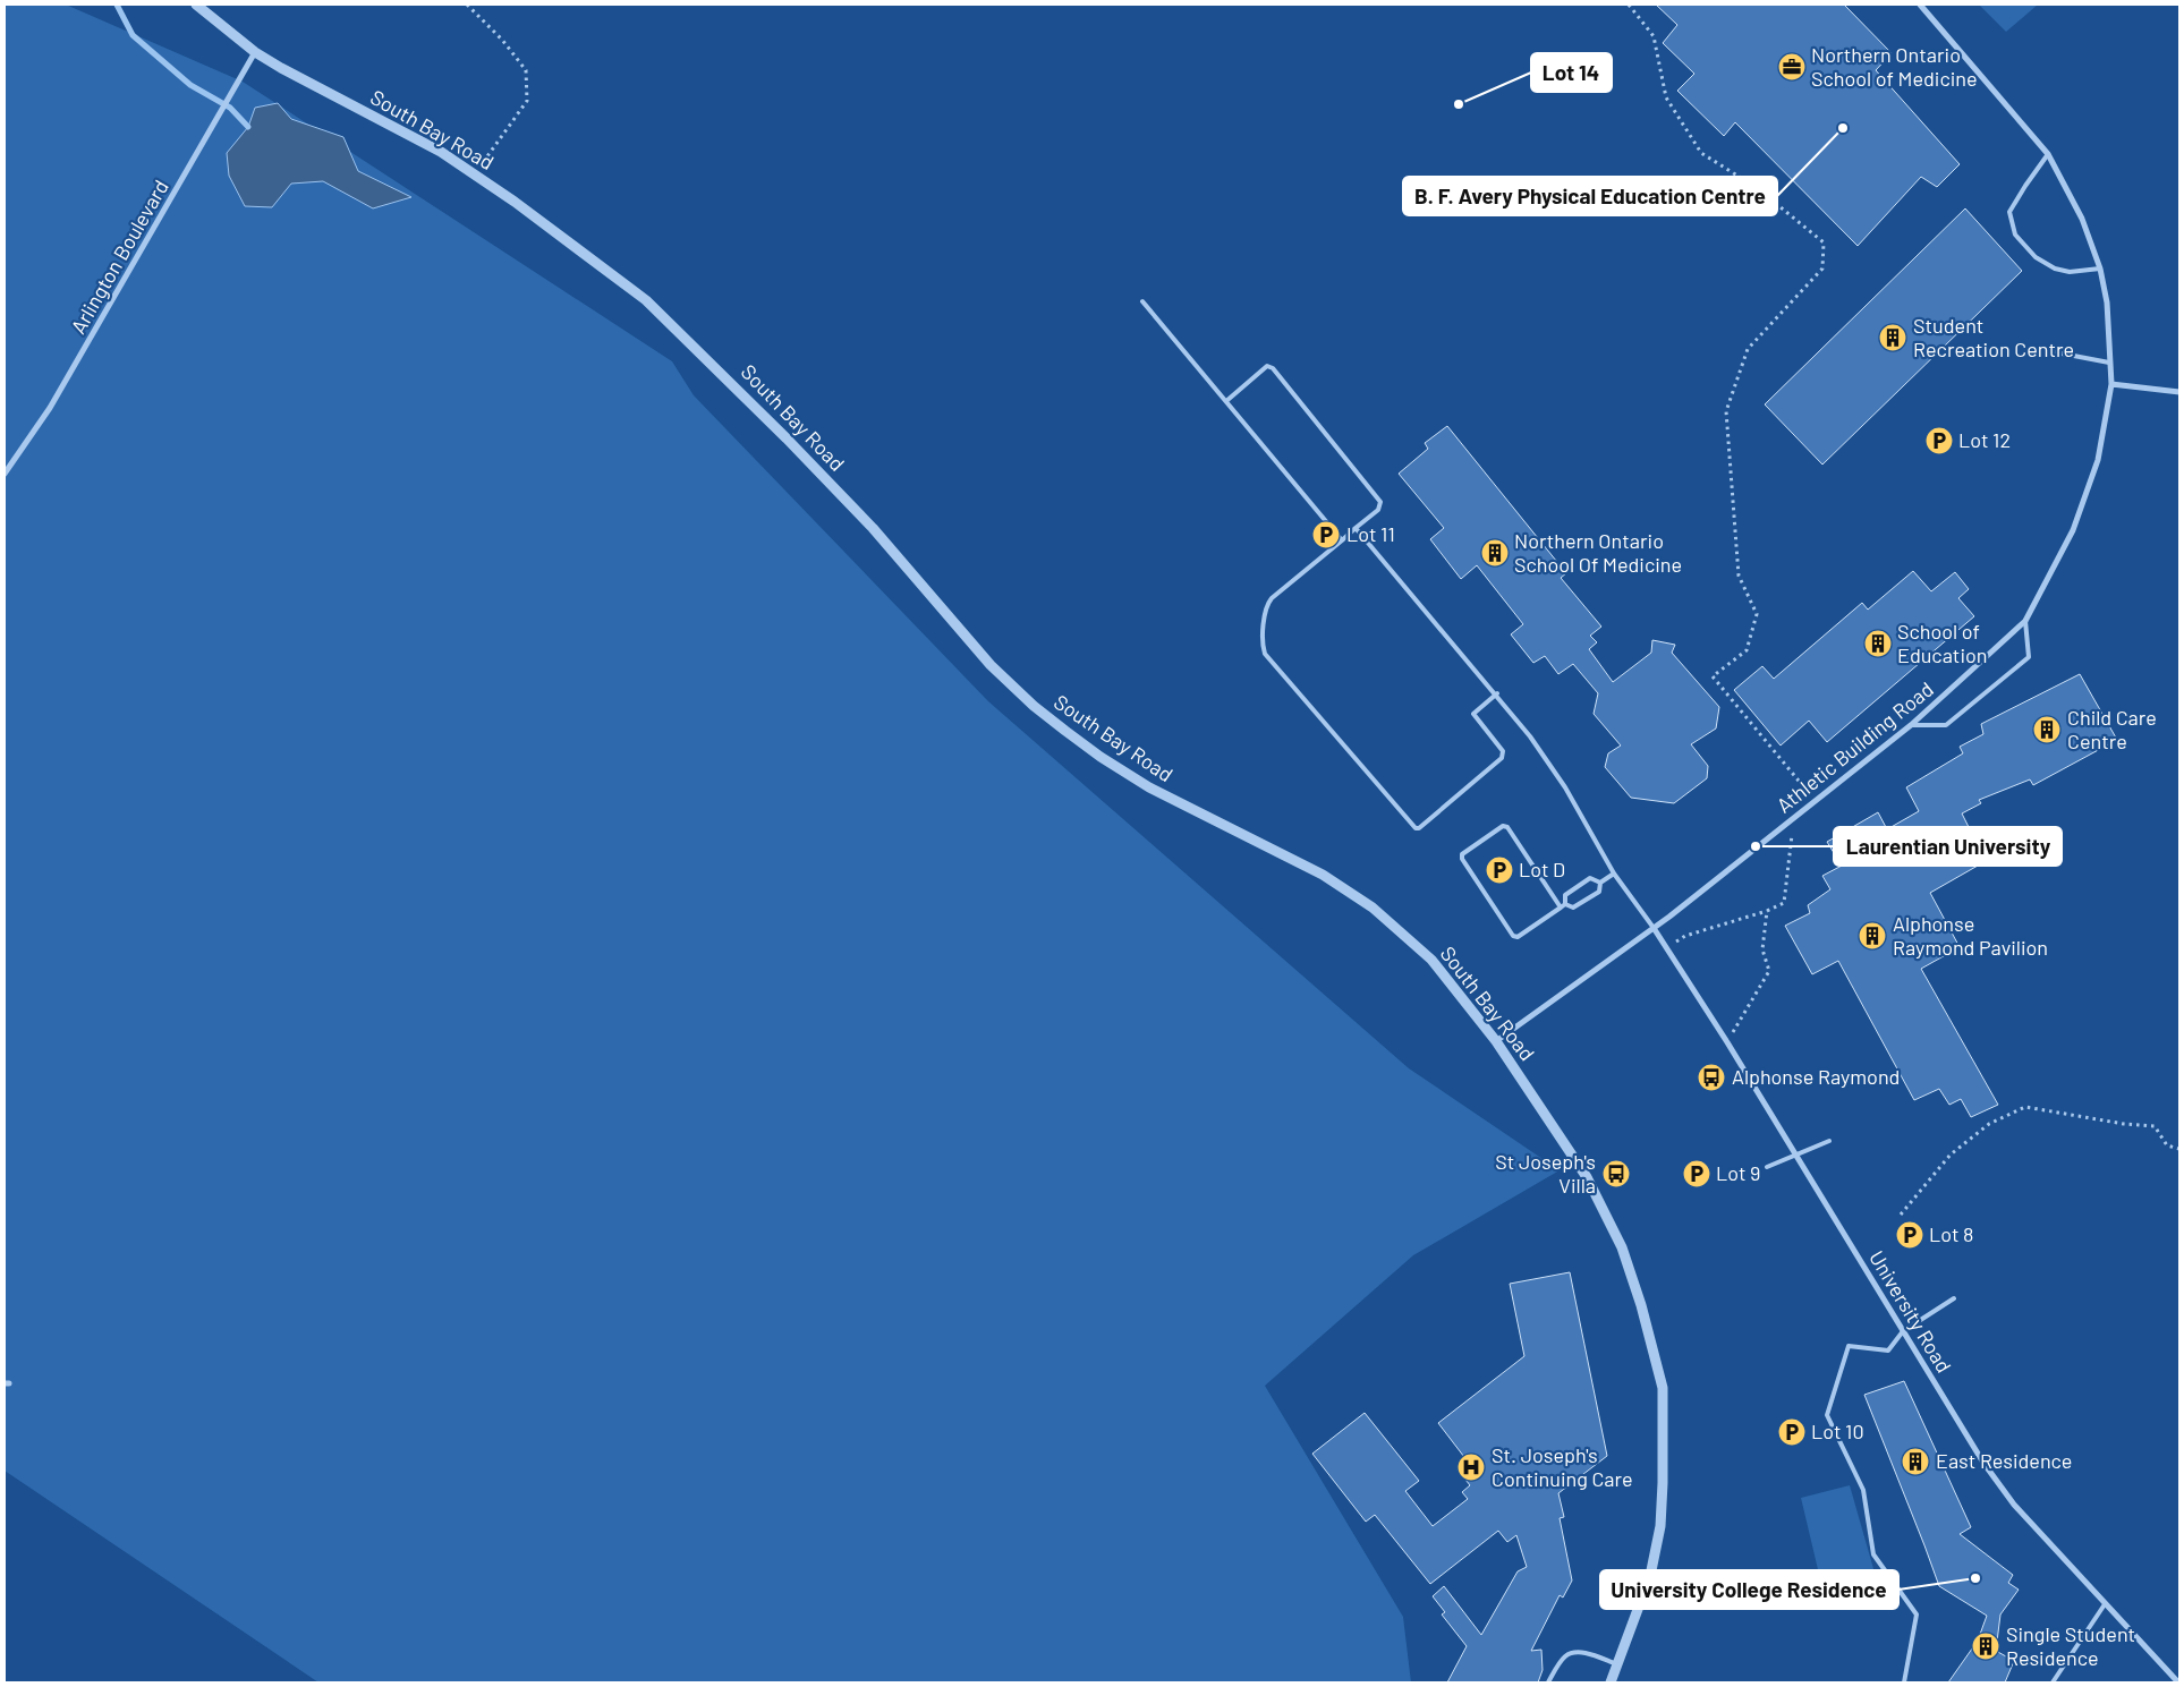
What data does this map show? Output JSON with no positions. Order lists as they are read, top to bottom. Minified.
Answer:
{"streets":{"street":["South Bay Road","Arlington Boulevard","Athletic Building Road","University Road"]},"crossings":[["South Bay Road","Arlington Boulevard"],["South Bay Road","Athletic Building Road"],["Athletic Building Road","University Road"]],"places":{"office":["Northern Ontario School of Medicine"],"other":["Lot 14","B. F. Avery Physical Education Centre","Laurentian University","University College Residence"],"building":["Student Recreation Centre","Northern Ontario School Of Medicine","School of Education","Child Care Centre","Alphonse Raymond Pavilion","East Residence","Single Student Residence"],"parking":["Lot 12","Lot 11","Lot D","Lot 9","Lot 8","Lot 10"],"bus stop":["Alphonse Raymond","St Joseph's Villa"],"hospital":["St. Joseph's Continuing Care"]}}
